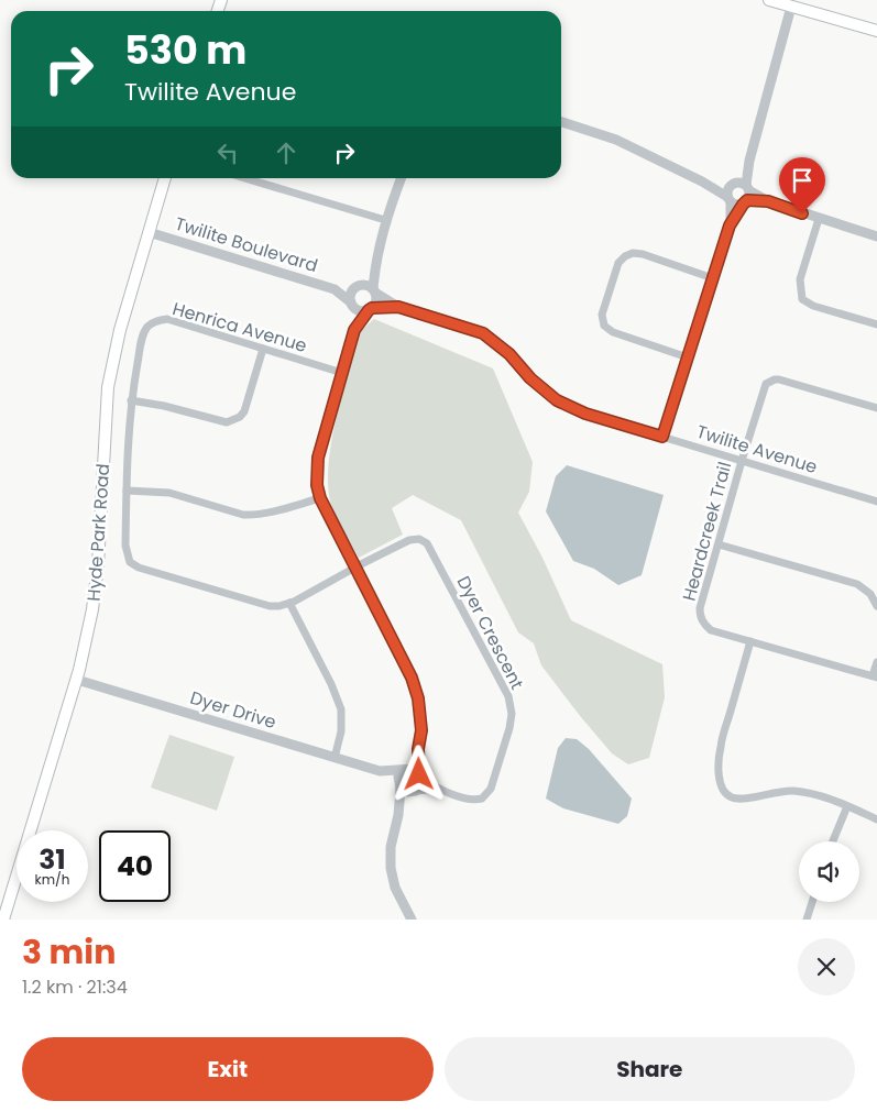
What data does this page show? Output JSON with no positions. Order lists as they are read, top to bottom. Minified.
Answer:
{"streets":{"main road":["Hyde Park Road"],"street":["Twilite Boulevard","Henrica Avenue","Twilite Avenue","Heardcreek Trail","Dyer Crescent","Dyer Drive"]},"crossings":[["Twilite Boulevard","Twilite Avenue"],["Twilite Boulevard","Hyde Park Road"],["Henrica Avenue","Dyer Crescent"],["Twilite Avenue","Heardcreek Trail"],["Hyde Park Road","Dyer Drive"],["Dyer Crescent","Dyer Drive"]],"page":{"turn":["530 m","Twilite Avenue"],"speed":"31 km/h","limit":"40","heading":["3 min","1.2 km · 21:34"],"buttons":["Exit","Share"]}}
